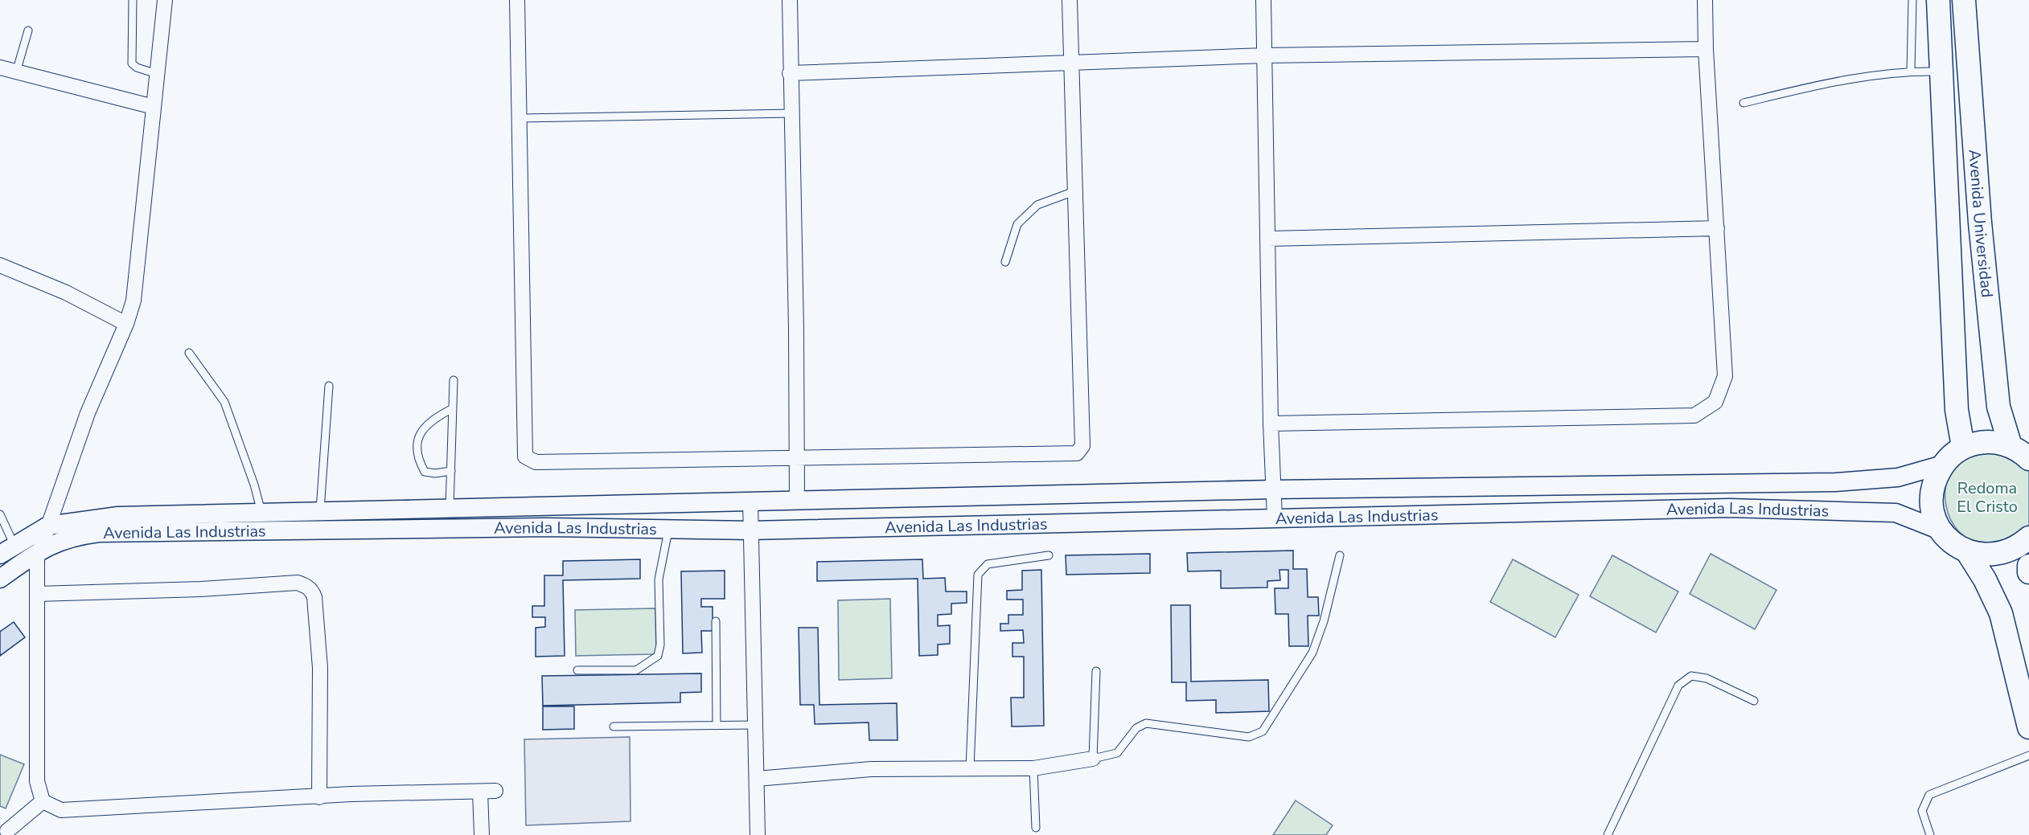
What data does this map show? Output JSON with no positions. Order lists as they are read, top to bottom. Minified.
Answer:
{"streets":{"main road":["Avenida Universidad"],"street":["Avenida Las Industrias"]},"parks":["Redoma El Cristo"]}
